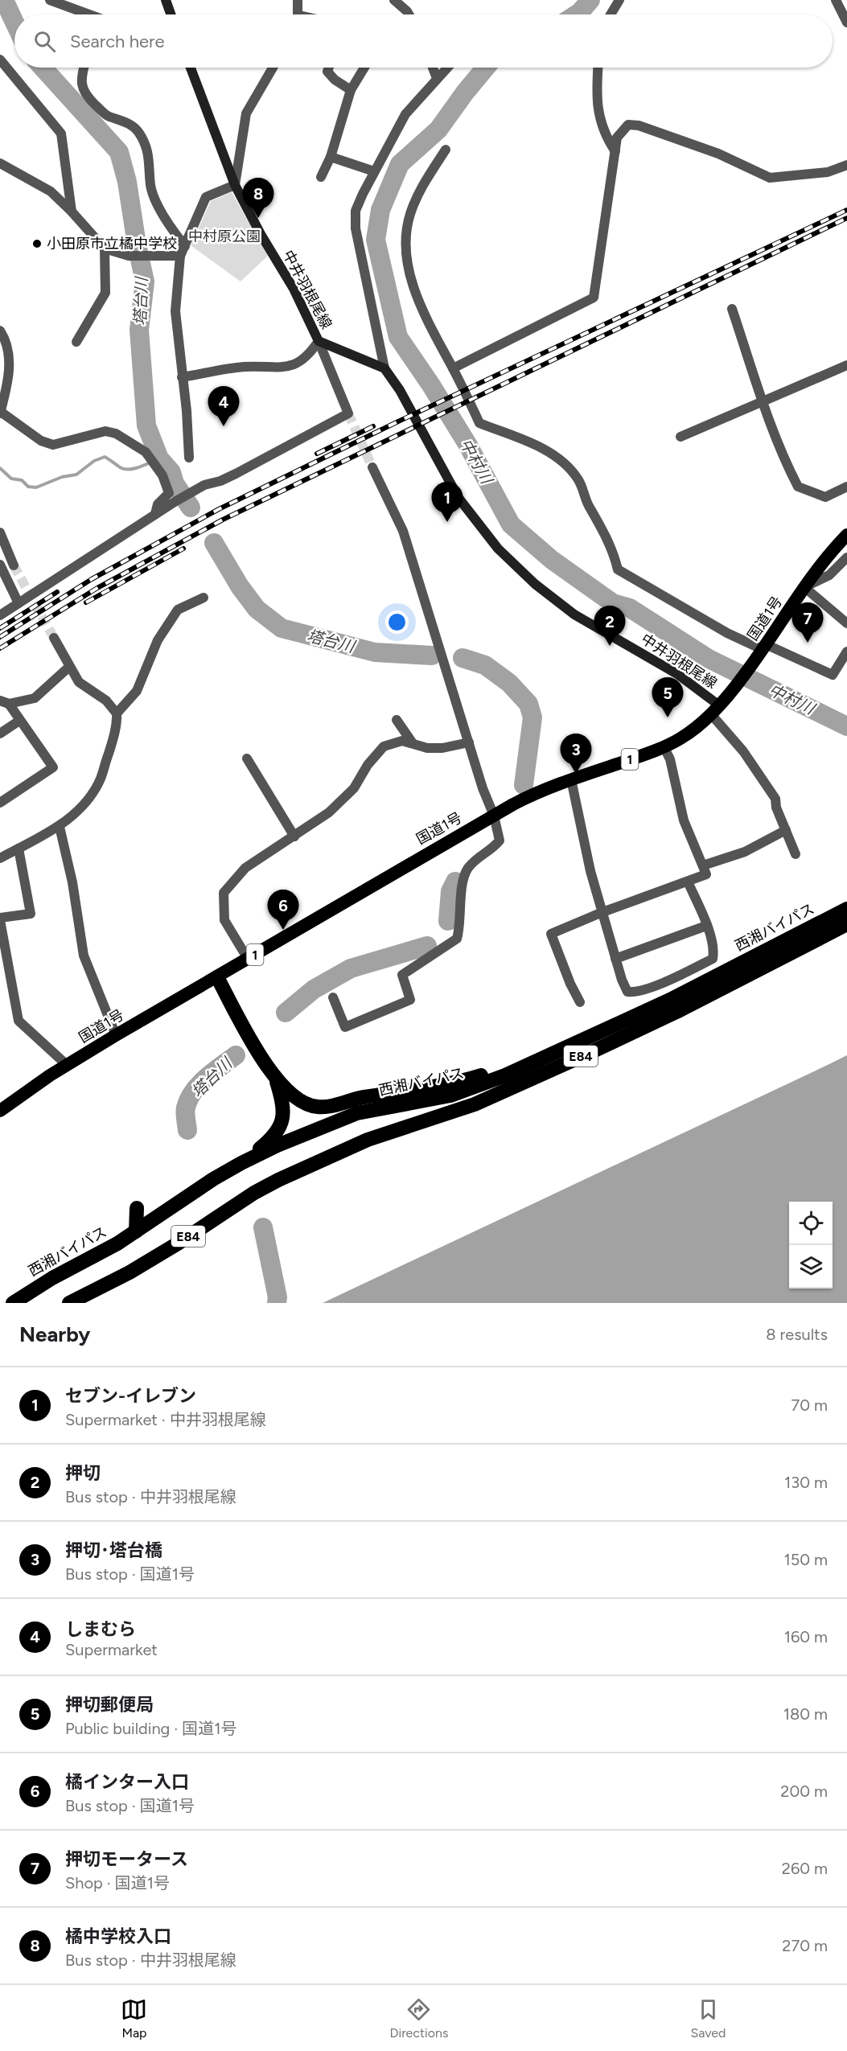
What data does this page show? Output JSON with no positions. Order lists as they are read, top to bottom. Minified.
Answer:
{"streets":{"highway":["国道1号","1","西湘バイパス","E84"],"main road":["中井羽根尾線"]},"crossings":[["中井羽根尾線","国道1号"]],"water":["塔台川","中村川"],"parks":["中村原公園"],"places":["小田原市立橘中学校"],"page":{"search":"Search here","pins":["8","4","1","7","2","5","3","6"],"heading":["Nearby","8 results"],"list":[{"mark":"1","name":"セブン-イレブン","note":"Supermarket · 中井羽根尾線","value":"70 m"},{"mark":"2","name":"押切","note":"Bus stop · 中井羽根尾線","value":"130 m"},{"mark":"3","name":"押切･塔台橋","note":"Bus stop · 国道1号","value":"150 m"},{"mark":"4","name":"しまむら","note":"Supermarket","value":"160 m"},{"mark":"5","name":"押切郵便局","note":"Public building · 国道1号","value":"180 m"},{"mark":"6","name":"橘インター入口","note":"Bus stop · 国道1号","value":"200 m"},{"mark":"7","name":"押切モータース","note":"Shop · 国道1号","value":"260 m"},{"mark":"8","name":"橘中学校入口","note":"Bus stop · 中井羽根尾線","value":"270 m"}],"nav":["Map","Directions","Saved"]}}
